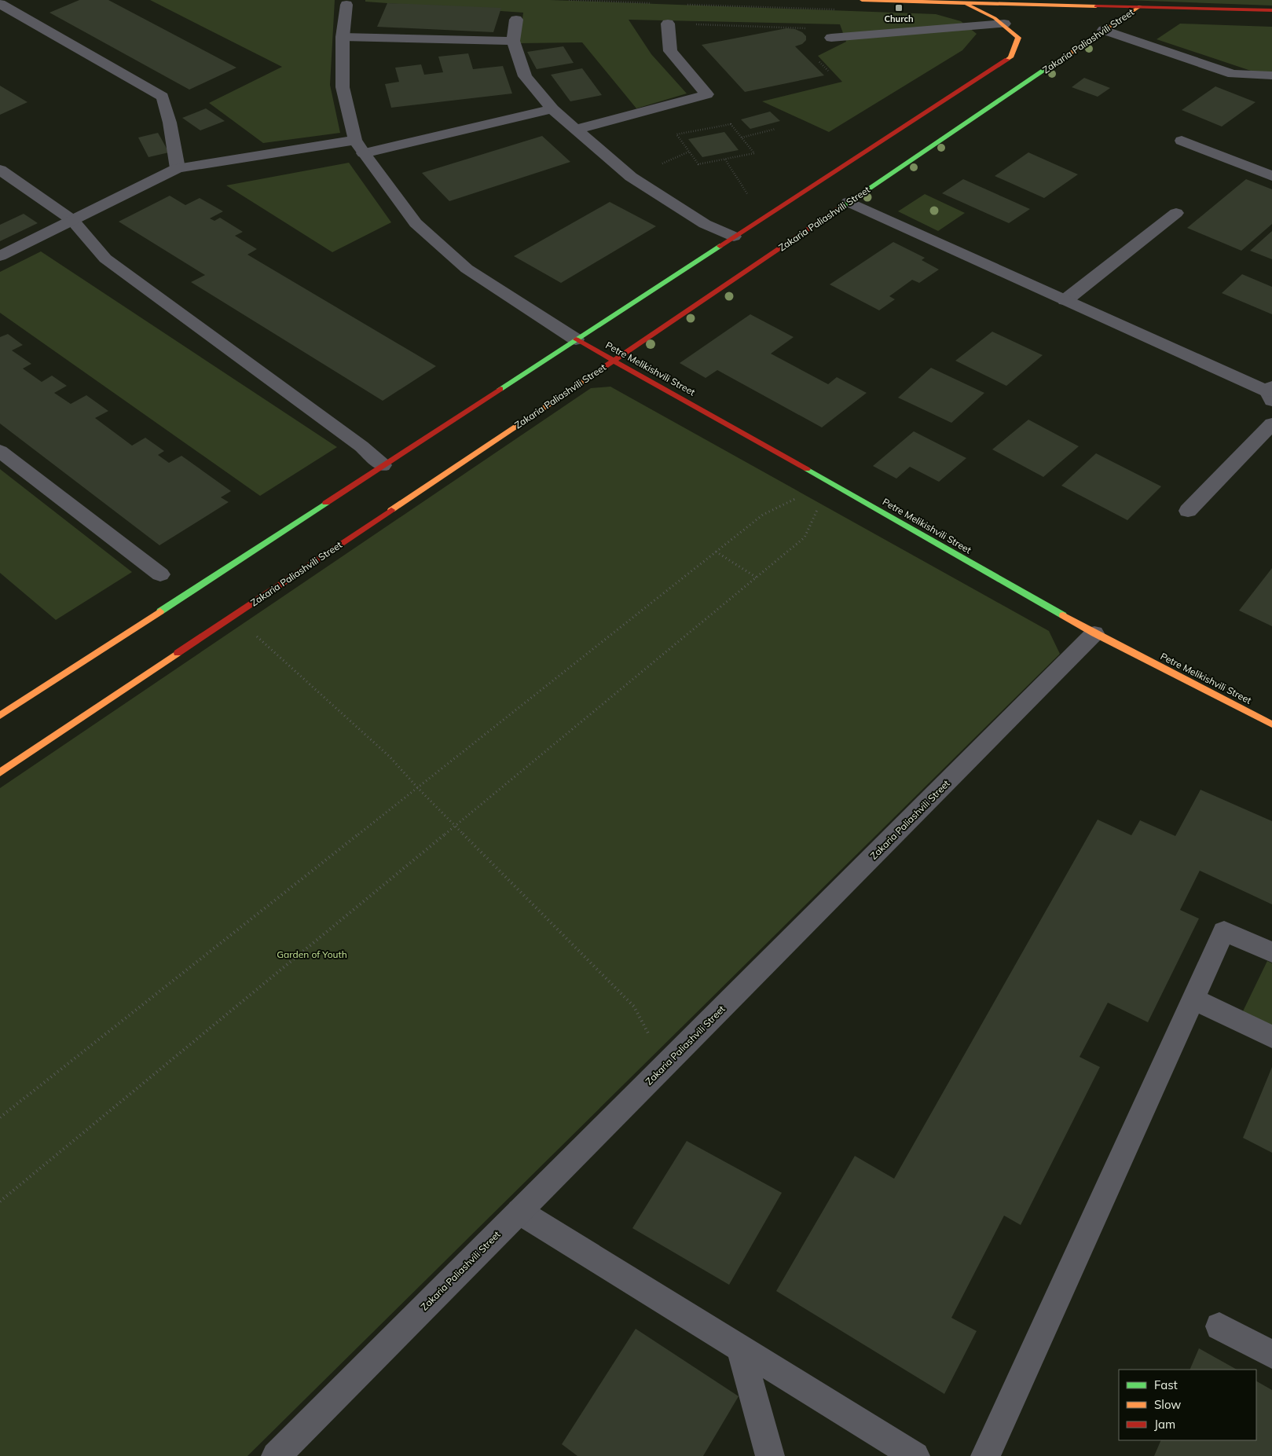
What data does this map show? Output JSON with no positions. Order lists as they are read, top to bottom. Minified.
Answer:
{"streets":{"main road":["Zakaria Paliashvili Street","Petre Melikishvili Street"]},"crossings":[["Zakaria Paliashvili Street","Petre Melikishvili Street"]],"parks":["Garden of Youth"],"places":{"transit":["Church"]},"legend":["Fast","Slow","Jam"]}
